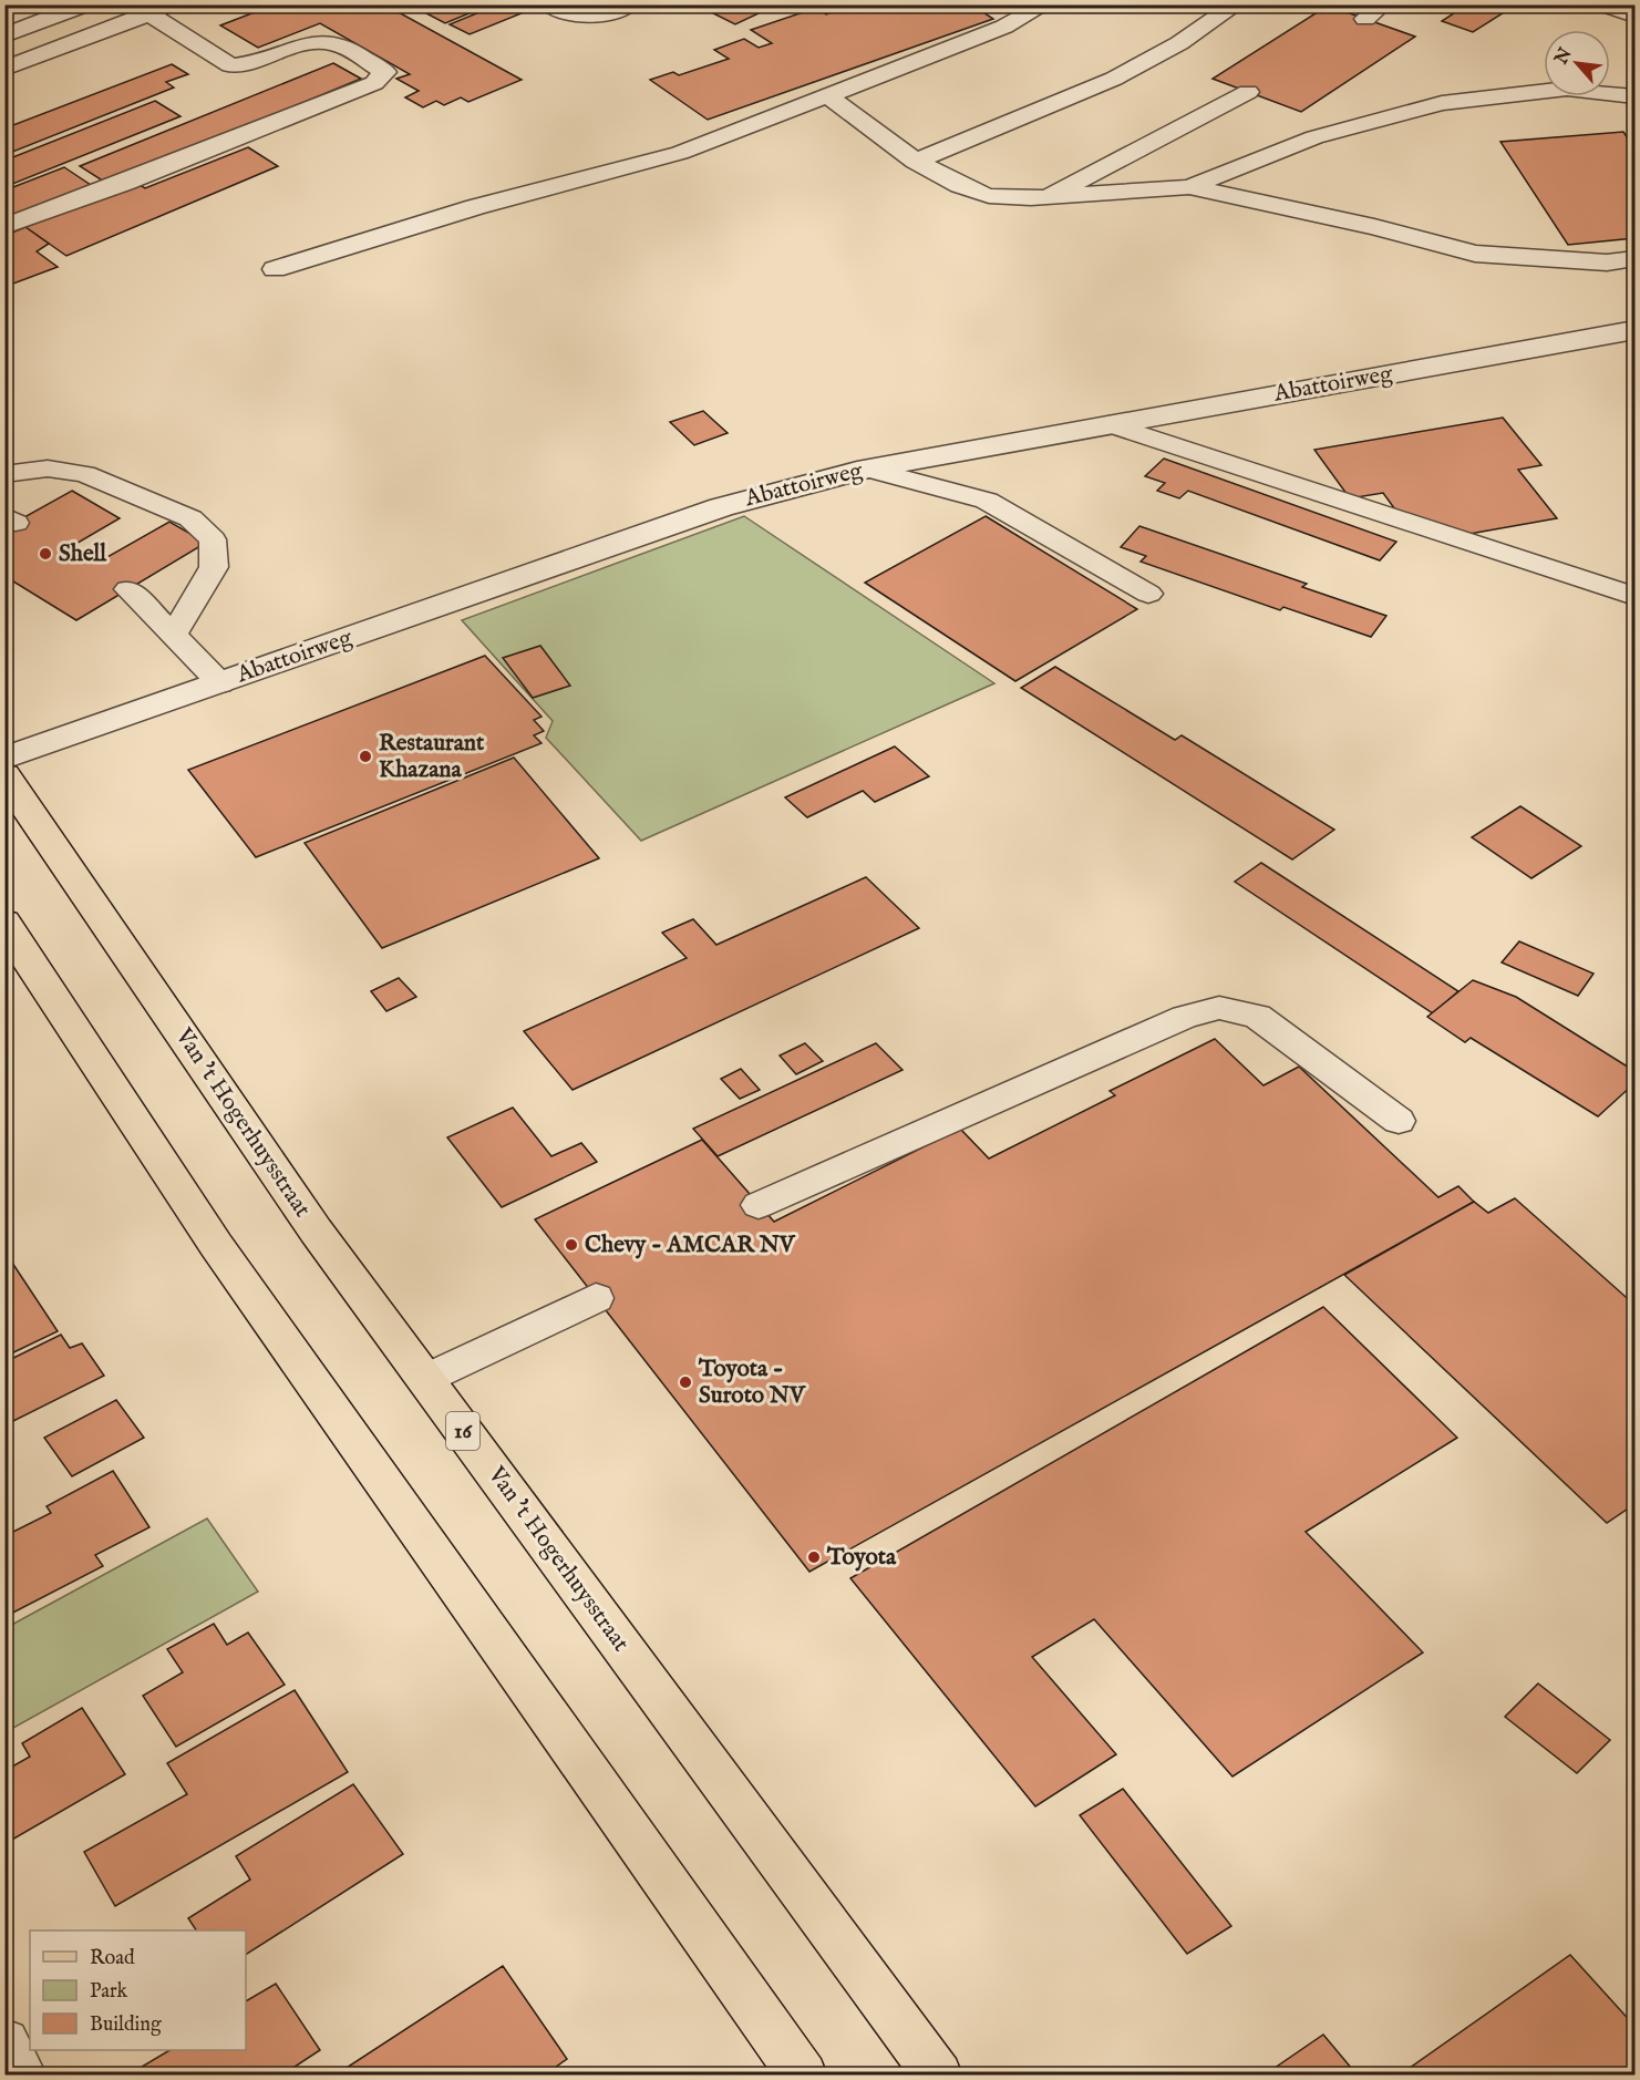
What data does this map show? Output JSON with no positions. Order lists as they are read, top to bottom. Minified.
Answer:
{"streets":{"main road":["Van 't Hogerhuysstraat","16"],"street":["Abattoirweg"]},"places":["Shell","Restaurant Khazana","Chevy - AMCAR NV","Toyota - Suroto NV","Toyota"],"legend":["Road","Park","Building"],"north":"top left"}
